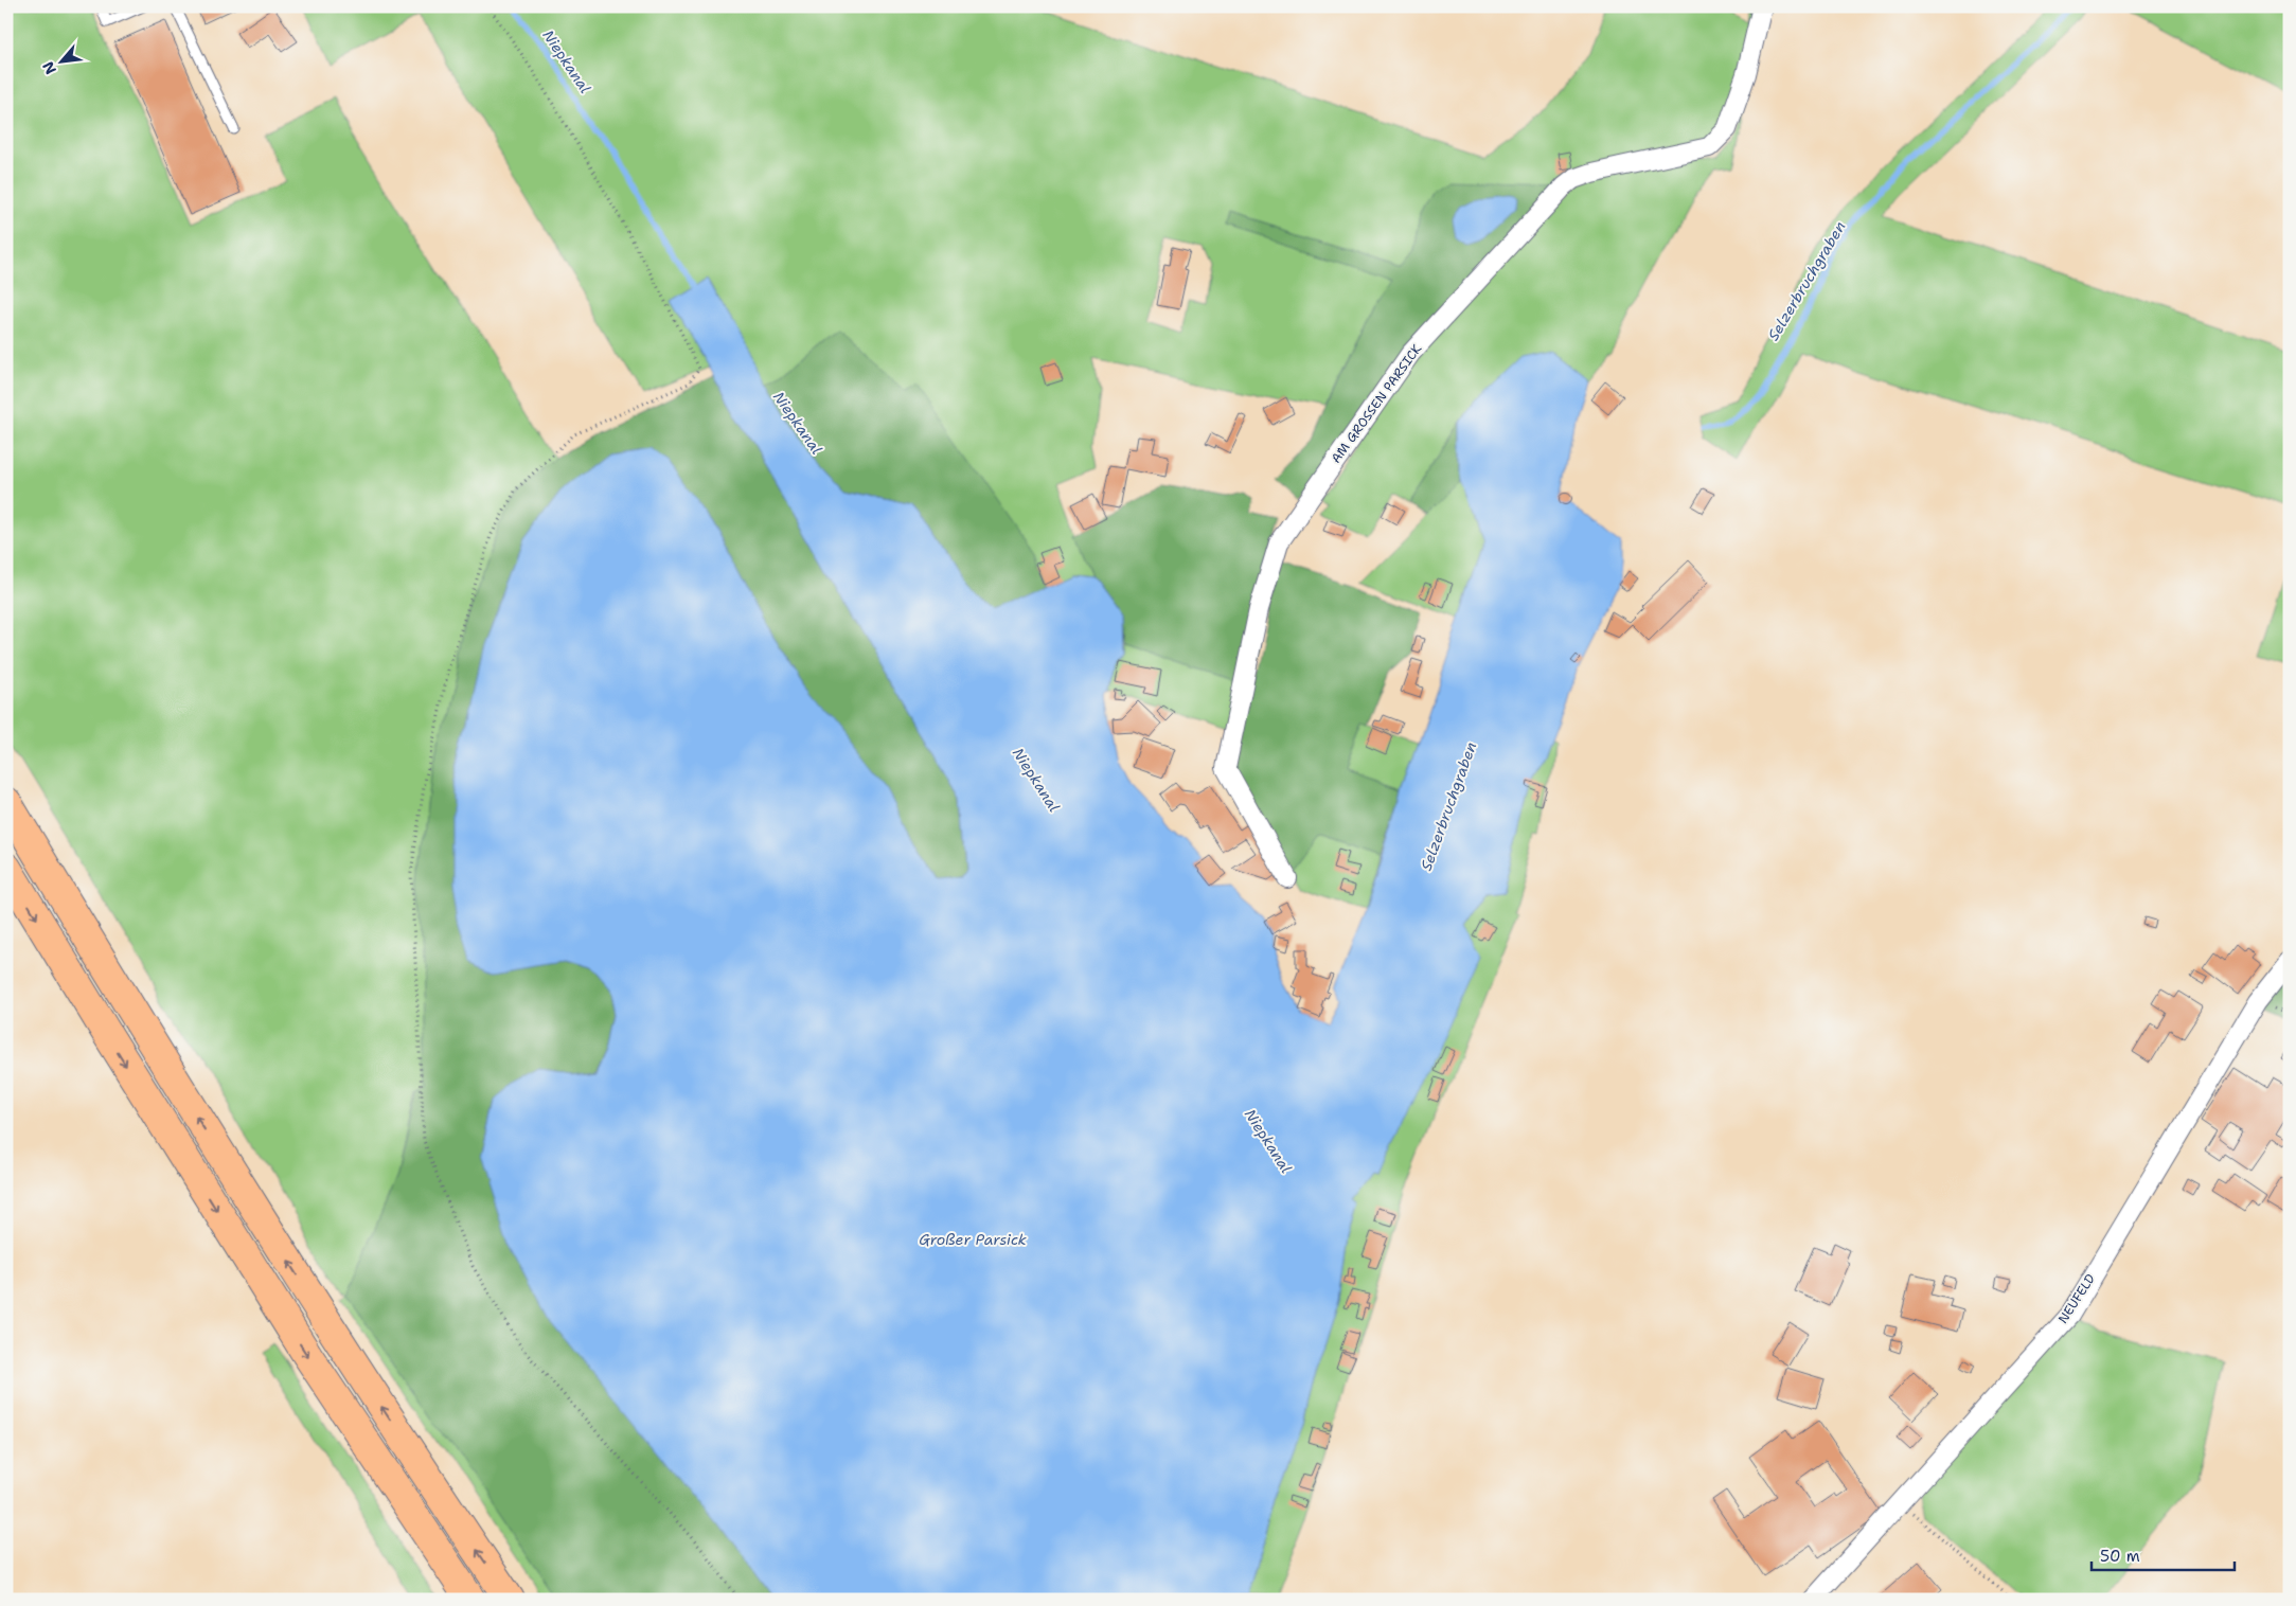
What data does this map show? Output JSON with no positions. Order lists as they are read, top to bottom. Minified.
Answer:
{"streets":{"street":["AM GROSSEN PARSICK","NEUFELD"]},"water":["Niepkanal","Selzerbruchgraben","Großer Parsick"],"scale_bar":"50 m","north":"bottom left"}
